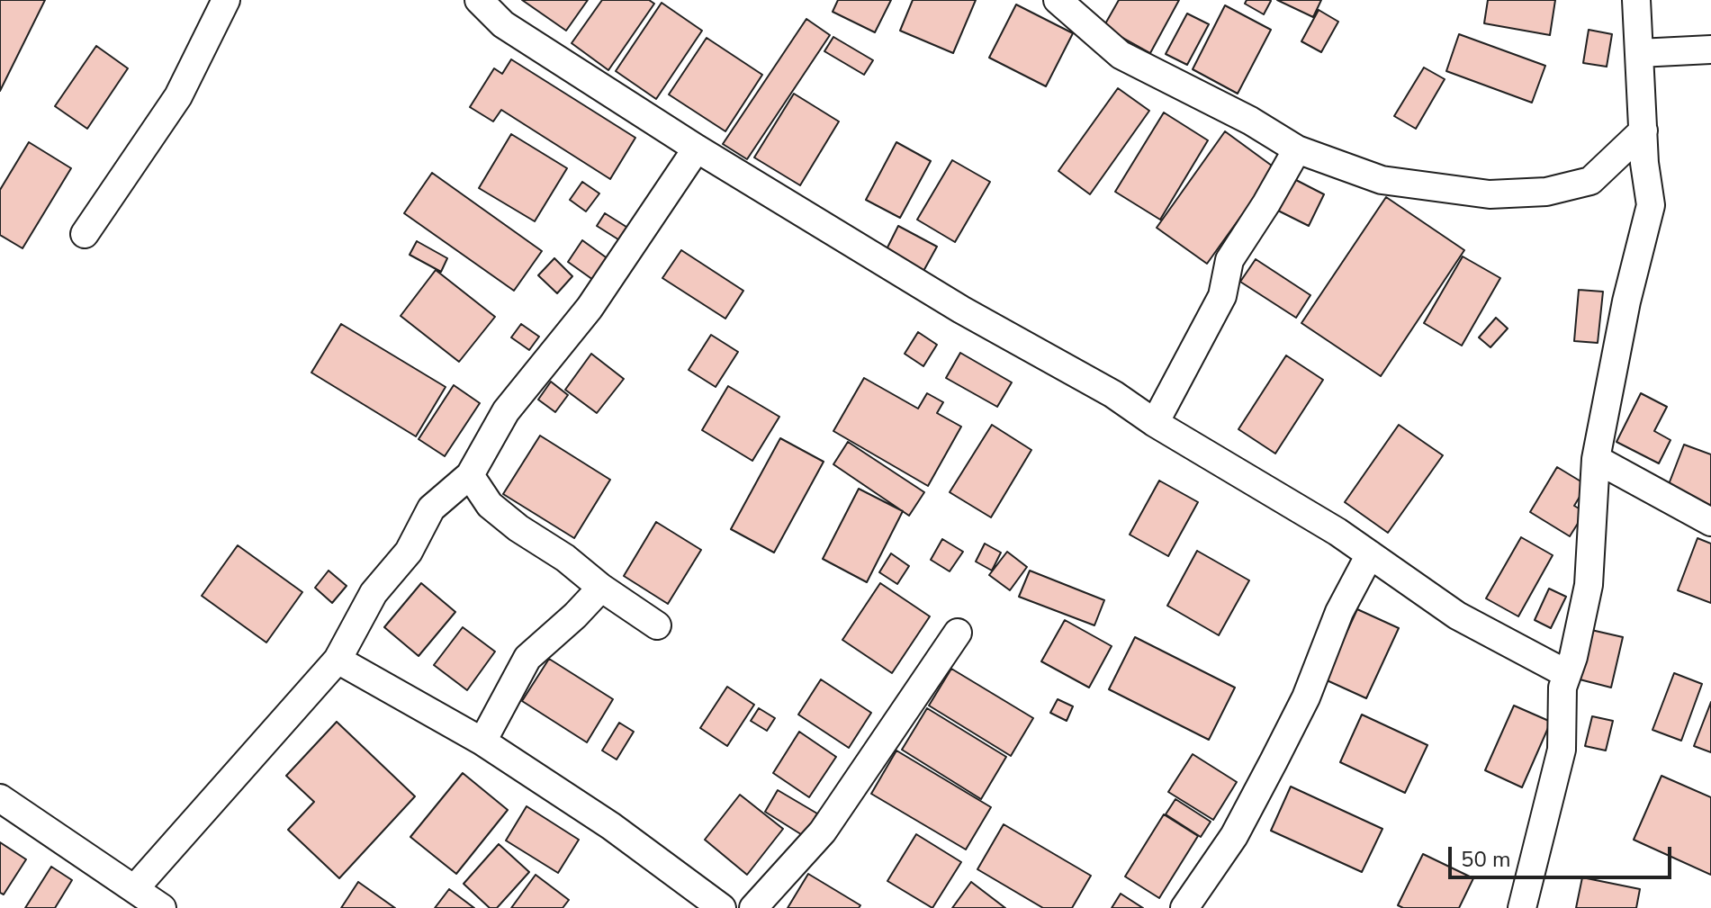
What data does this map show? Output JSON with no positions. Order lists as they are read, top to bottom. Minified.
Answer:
{"scale_bar":"50 m"}
